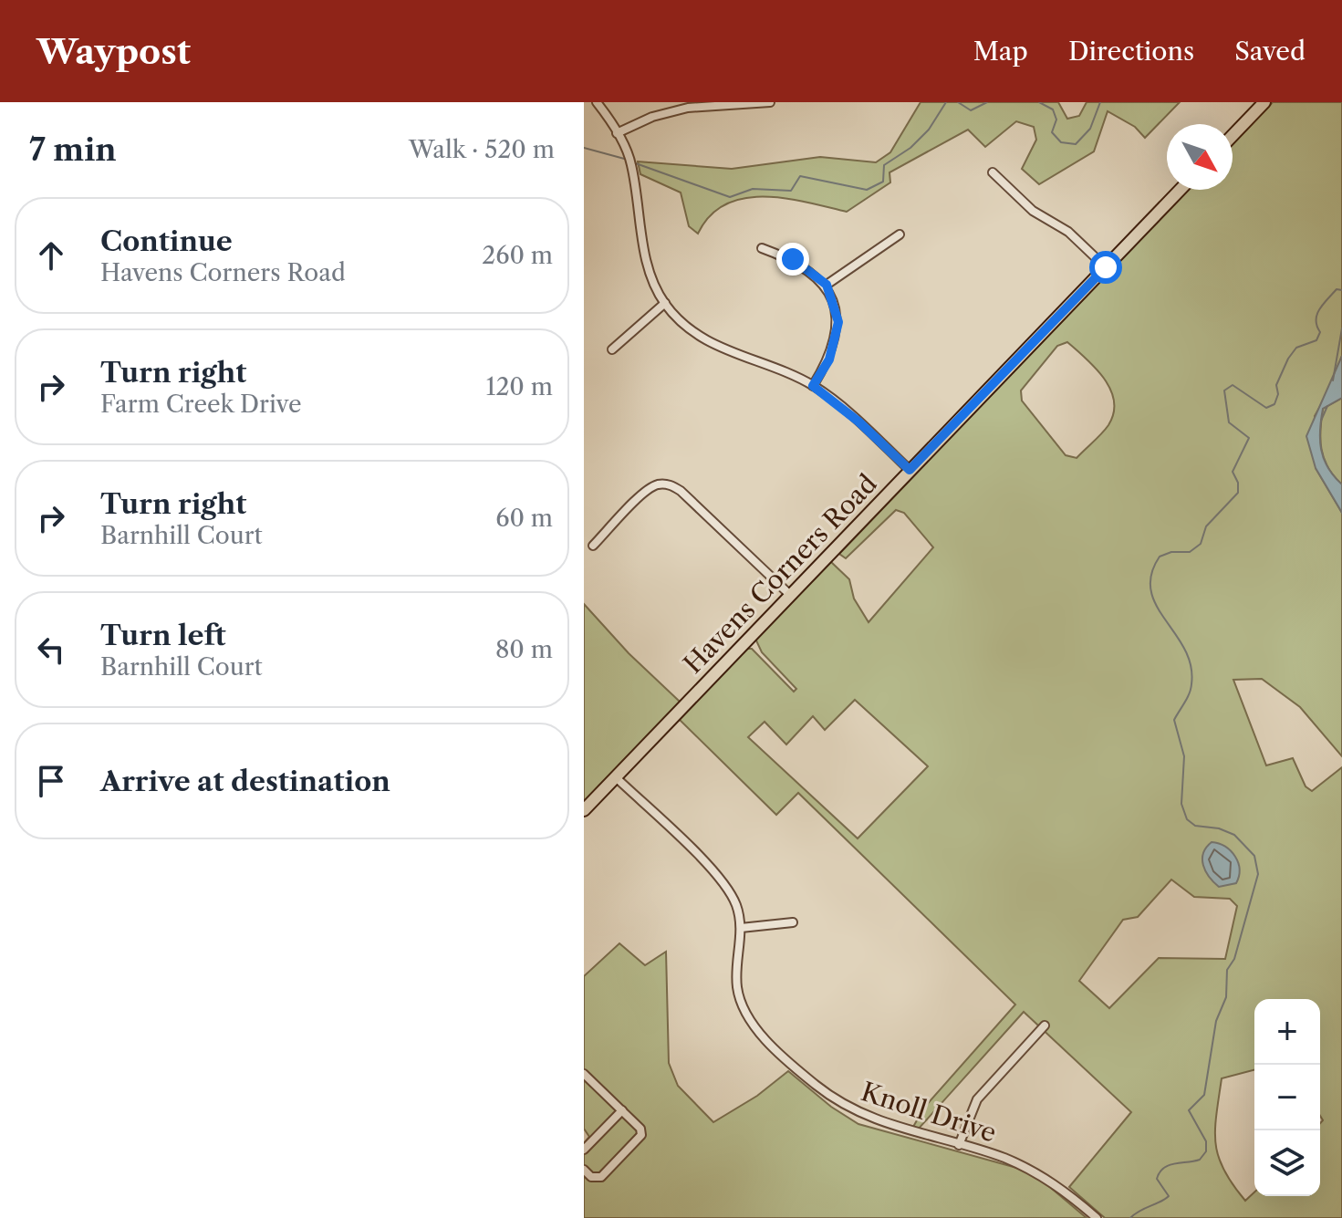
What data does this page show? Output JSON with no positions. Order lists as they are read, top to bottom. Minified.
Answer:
{"streets":{"main road":["Havens Corners Road"],"street":["Knoll Drive"]},"crossings":[["Havens Corners Road","Knoll Drive"]],"north":"bottom right","page":{"header":"Waypost","nav":["Map","Directions","Saved"],"heading":["7 min","Walk · 520 m"],"list":[["Continue","Havens Corners Road","260 m"],["Turn right","Farm Creek Drive","120 m"],["Turn right","Barnhill Court","60 m"],["Turn left","Barnhill Court","80 m"],"Arrive at destination"],"map_buttons":["+","−"]}}
